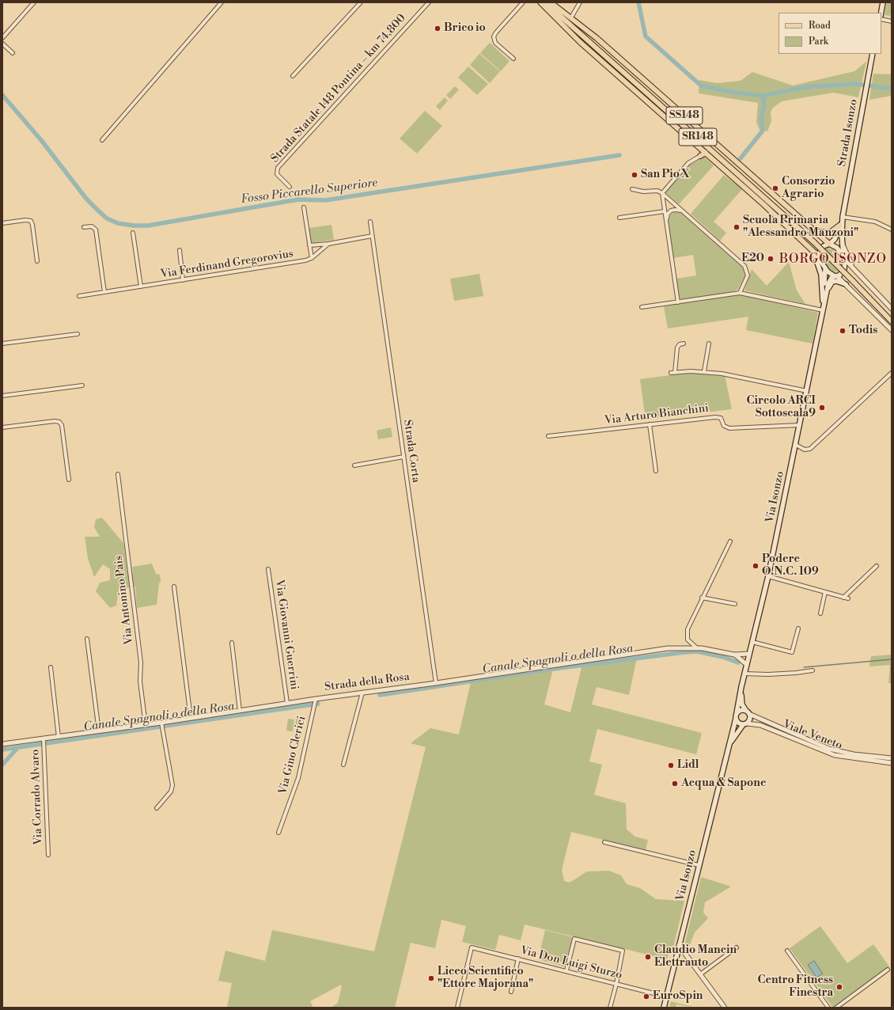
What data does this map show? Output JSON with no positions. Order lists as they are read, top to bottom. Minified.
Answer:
{"streets":{"main road":["SS148","Strada Isonzo","SR148","Via Isonzo"],"street":["Strada Statale 148 Pontina – km 74,800","Via Ferdinand Gregorovius","Via Arturo Bianchini","Strada Corta","Via Antonino Pais","Via Giovanni Guerrini","Strada della Rosa","Viale Veneto","Via Gino Clerici","Via Corrado Alvaro","Via Don Luigi Sturzo"]},"crossings":[["Via Arturo Bianchini","Via Isonzo"],["Strada Corta","Strada della Rosa"],["Via Isonzo","Strada della Rosa"],["Via Isonzo","Viale Veneto"],["Via Isonzo","Via Don Luigi Sturzo"],["Via Antonino Pais","Strada della Rosa"],["Via Giovanni Guerrini","Strada della Rosa"],["Strada della Rosa","Via Gino Clerici"],["Strada della Rosa","Via Corrado Alvaro"]],"districts":["BORGO ISONZO"],"water":["Fosso Piccarello Superiore","Canale Spagnoli o della Rosa"],"places":["Brico io","San Pio X","Consorzio Agrario","Scuola Primaria \"Alessandro Manzoni\"","E20","Todis","Circolo ARCI Sottoscala9","Podere O.N.C. 109","Lidl","Acqua & Sapone","Claudio Mancin Elettrauto","Liceo Scientifico \"Ettore Majorana\"","Centro Fitness Finestra","EuroSpin"],"legend":["Road","Park"]}
